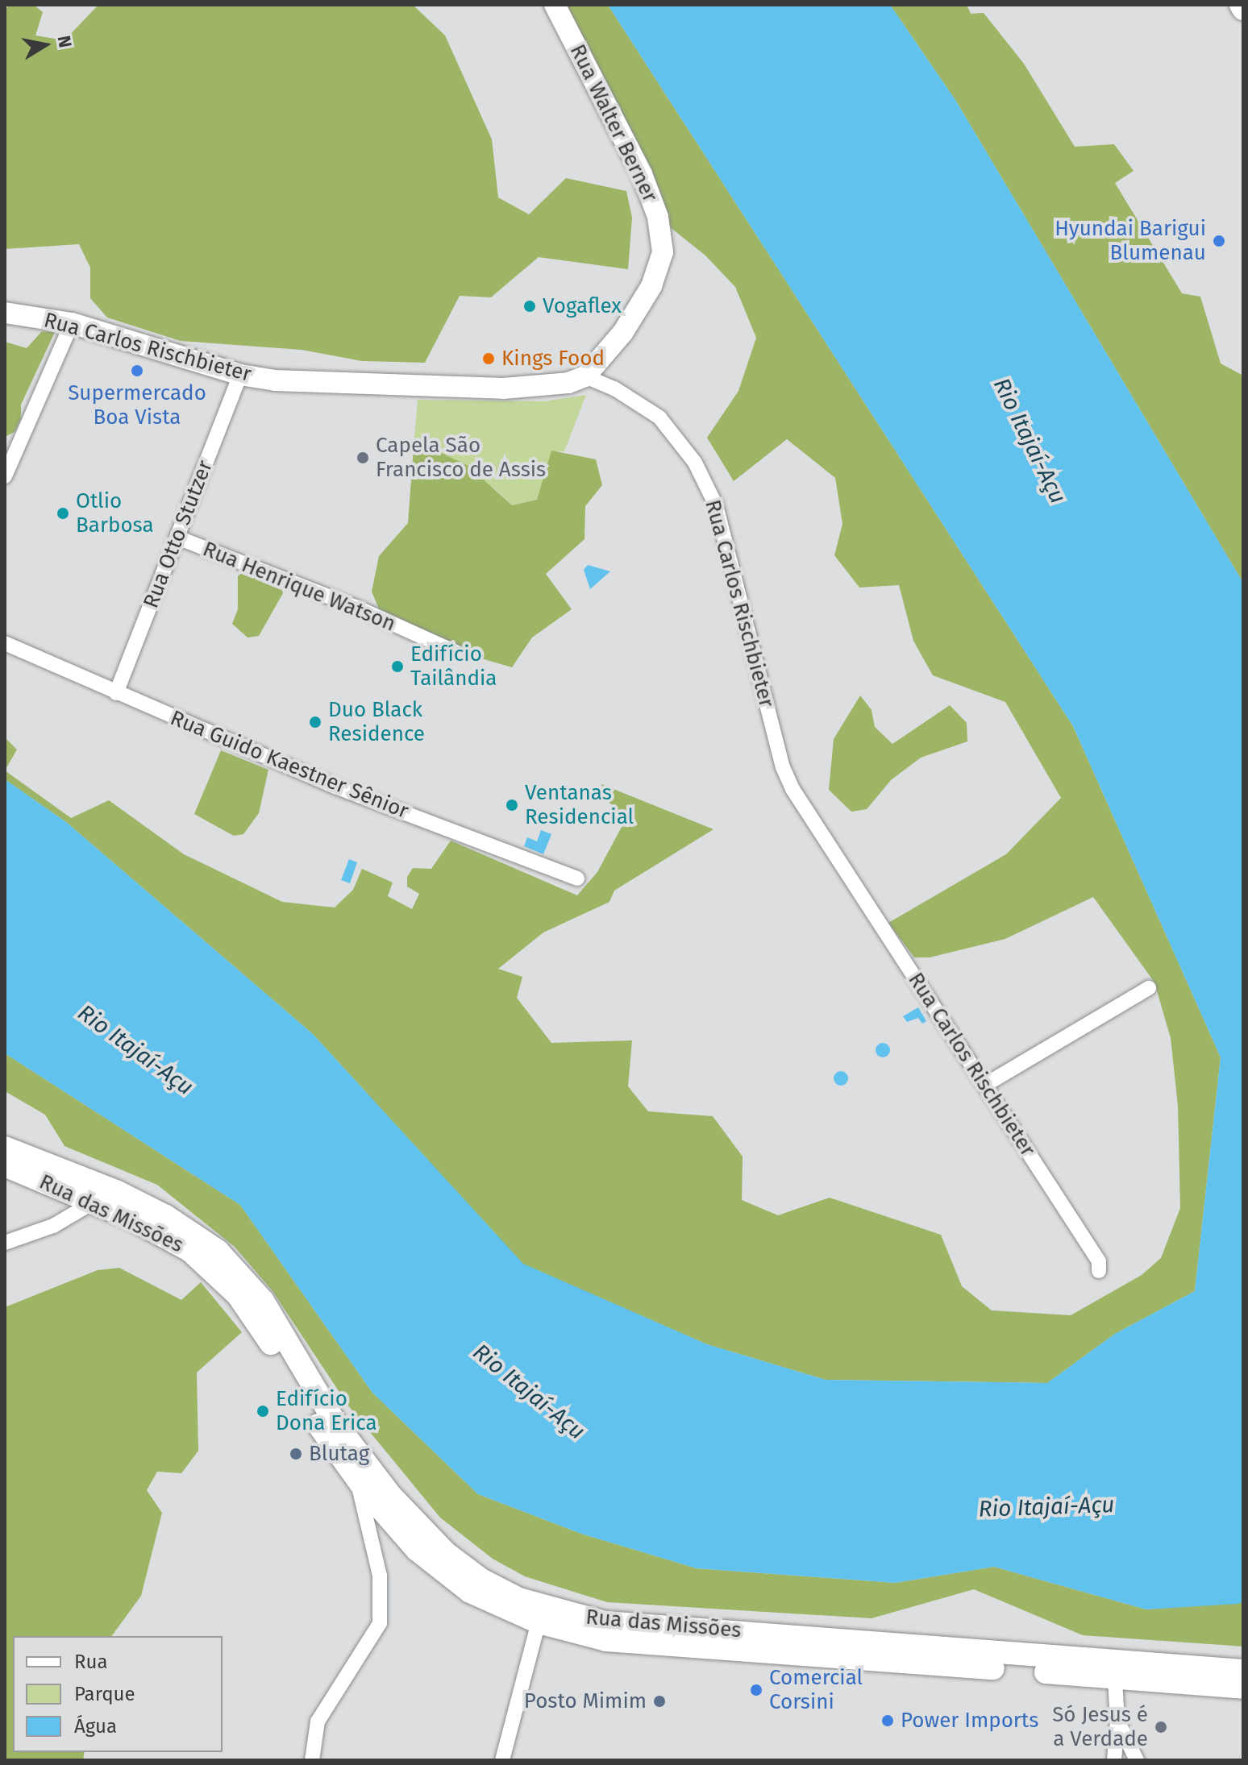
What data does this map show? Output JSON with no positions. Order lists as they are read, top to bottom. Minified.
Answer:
{"streets":{"main road":["Rua das Missões"],"street":["Rua Walter Berner","Rua Carlos Rischbieter","Rua Otto Stutzer","Rua Henrique Watson","Rua Guido Kaestner Sênior"]},"crossings":[["Rua Walter Berner","Rua Carlos Rischbieter"],["Rua Carlos Rischbieter","Rua Otto Stutzer"],["Rua Otto Stutzer","Rua Henrique Watson"],["Rua Otto Stutzer","Rua Guido Kaestner Sênior"]],"water":["Rio Itajaí-Açu"],"places":["Hyundai Barigui Blumenau","Vogaflex","Kings Food","Supermercado Boa Vista","Capela São Francisco de Assis","Otlio Barbosa","Edifício Tailândia","Duo Black Residence","Ventanas Residencial","Edifício Dona Erica","Blutag","Comercial Corsini","Posto Mimim","Power Imports","Só Jesus é a Verdade"],"legend":["Rua","Parque","Água"],"north":"right"}
